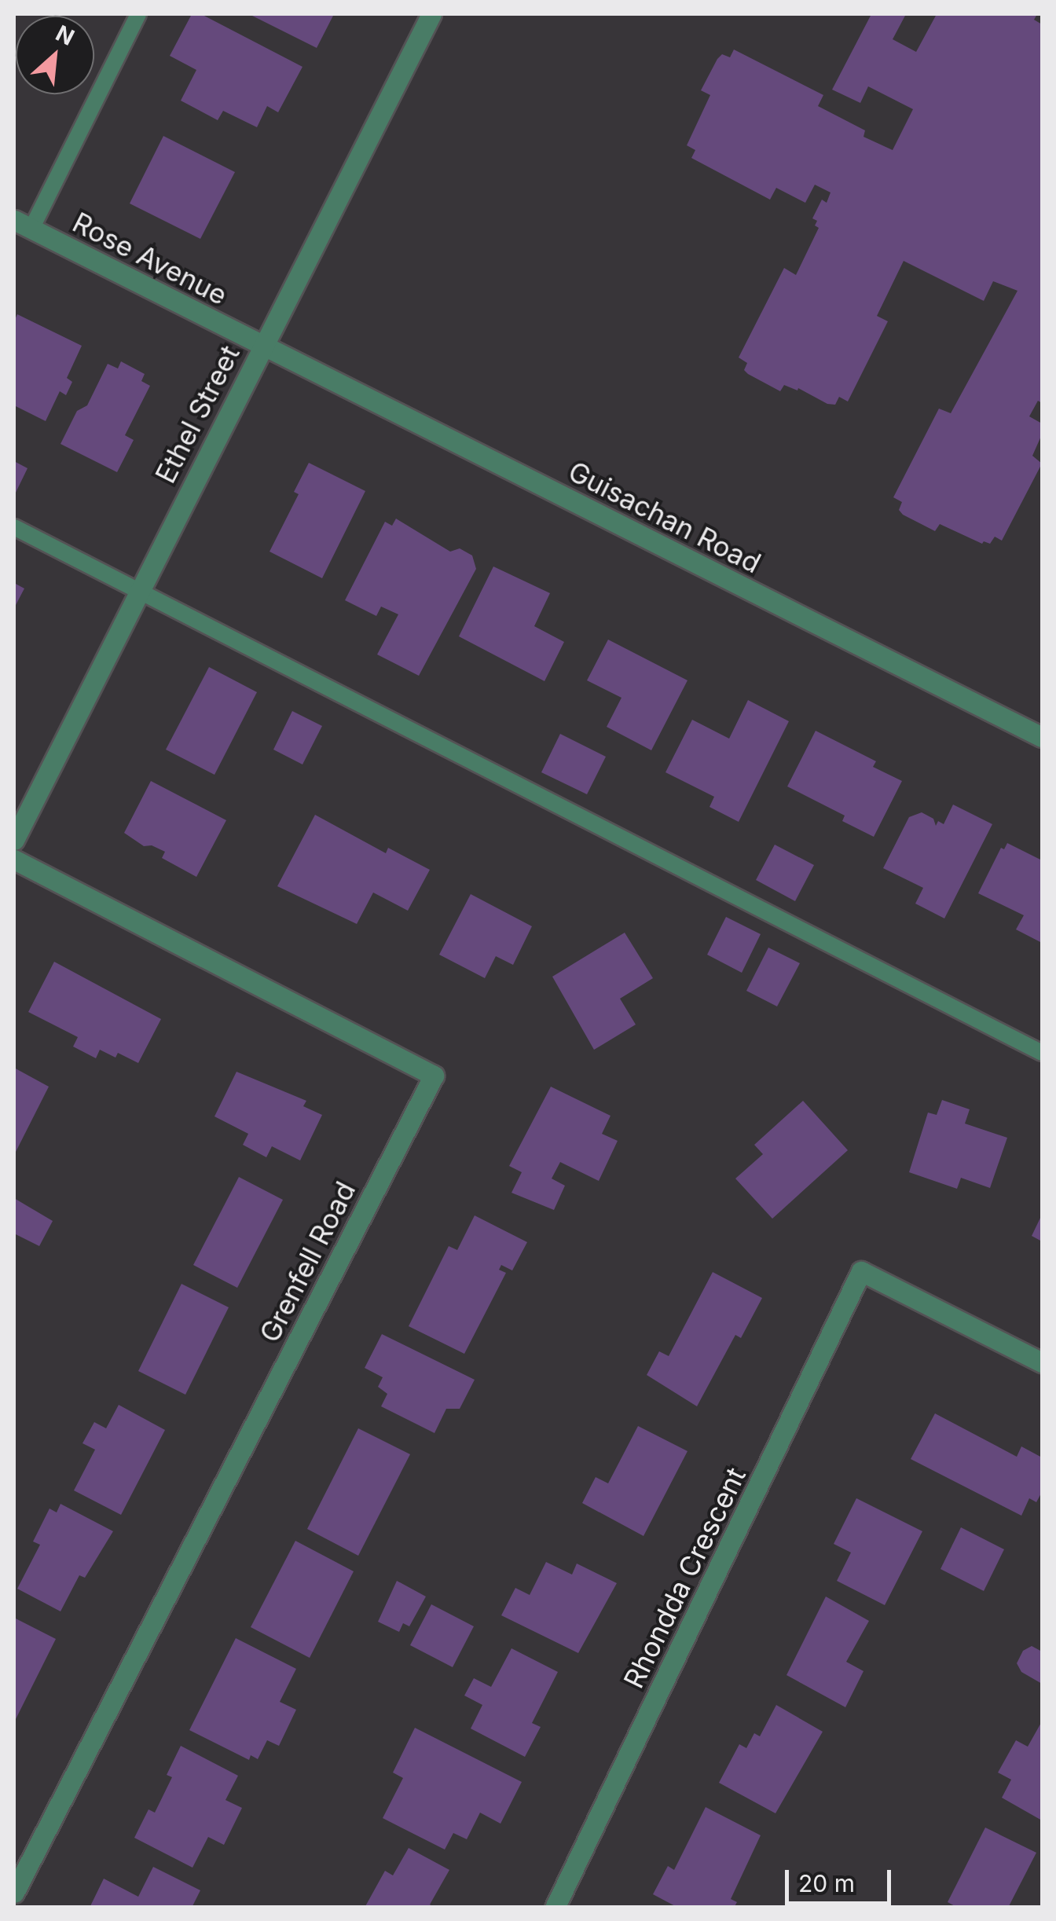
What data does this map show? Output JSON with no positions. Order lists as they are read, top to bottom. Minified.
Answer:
{"streets":{"street":["Rose Avenue","Ethel Street","Guisachan Road","Grenfell Road","Rhondda Crescent"]},"crossings":[["Rose Avenue","Ethel Street"],["Rose Avenue","Guisachan Road"],["Ethel Street","Guisachan Road"]],"scale_bar":"20 m","north":"top right"}
